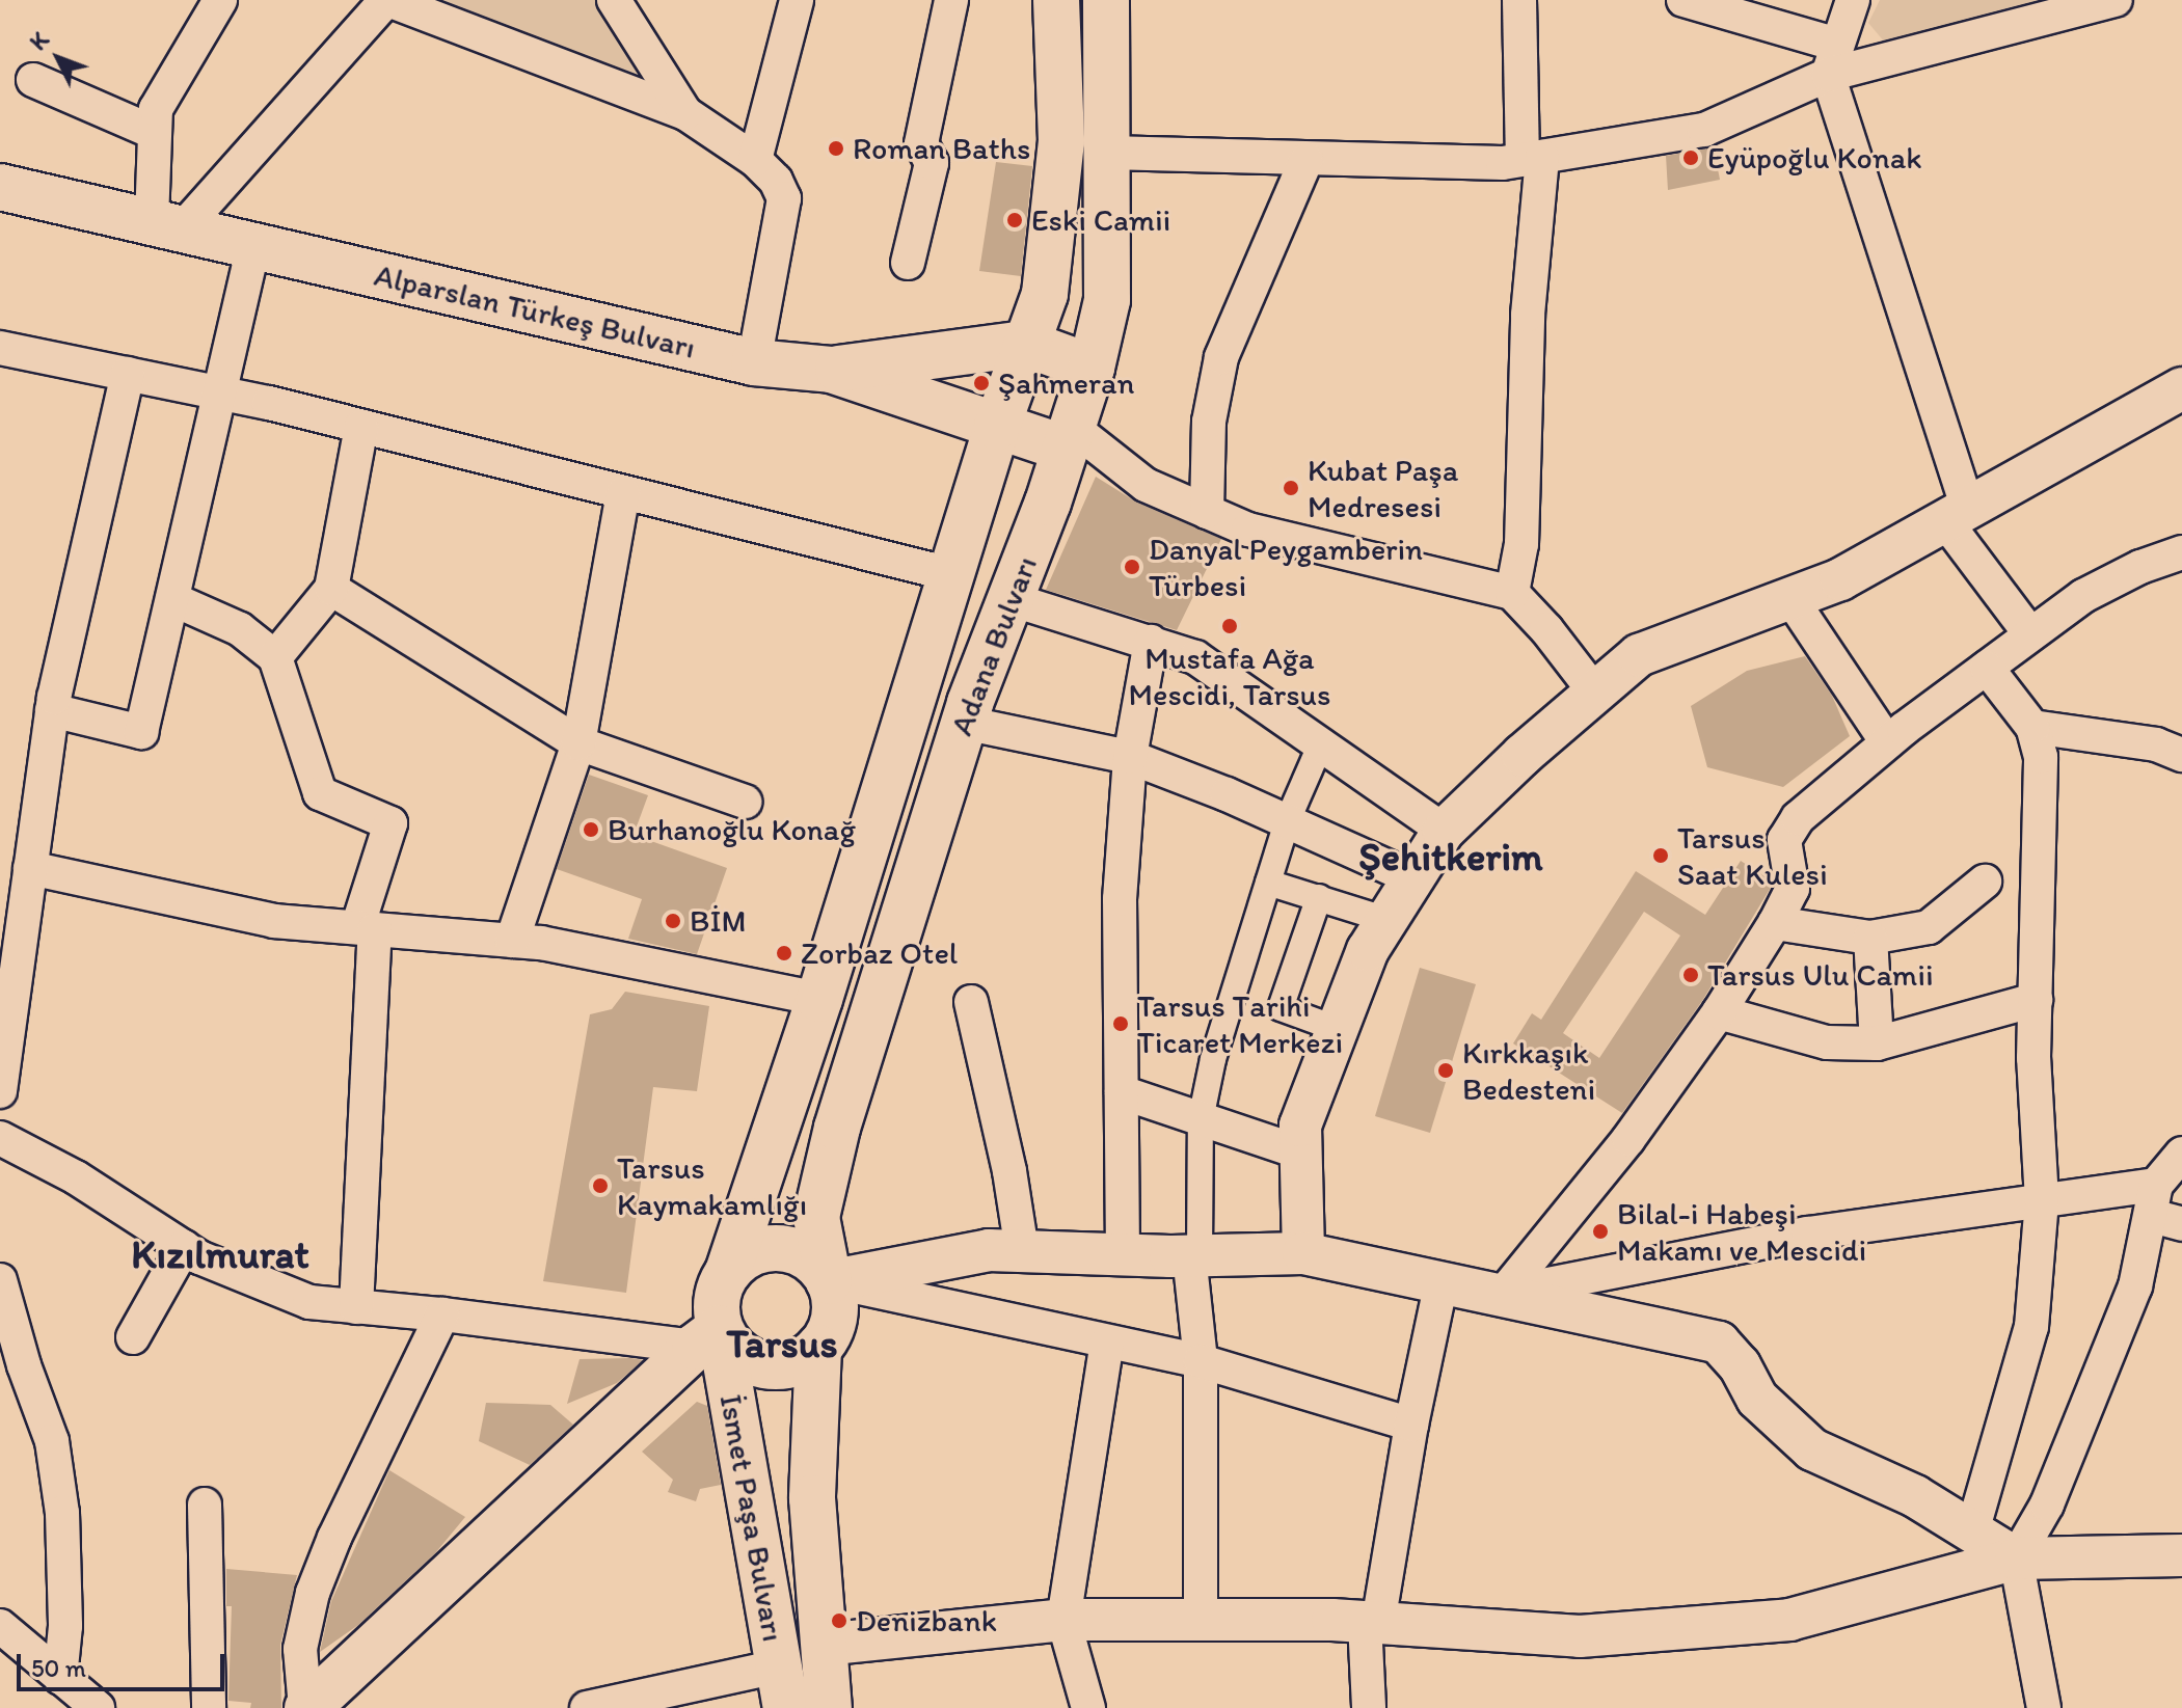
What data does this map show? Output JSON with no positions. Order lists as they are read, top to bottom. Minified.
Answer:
{"streets":{"main road":["Alparslan Türkeş Bulvarı","Adana Bulvarı","İsmet Paşa Bulvarı"]},"crossings":[["Alparslan Türkeş Bulvarı","Adana Bulvarı"],["Adana Bulvarı","İsmet Paşa Bulvarı"]],"districts":["Şehitkerim","Kızılmurat","Tarsus"],"places":["Roman Baths","Eyüpoğlu Konak","Eski Camii","Şahmeran","Kubat Paşa Medresesi","Danyal Peygamberin Türbesi","Mustafa Ağa Mescidi, Tarsus","Burhanoğlu Konağ","Tarsus Saat Kulesi","BİM","Zorbaz Otel","Tarsus Ulu Camii","Tarsus Tarihi Ticaret Merkezi","Kırkkaşık Bedesteni","Tarsus Kaymakamlığı","Bilal-i Habeşi Makamı ve Mescidi","Denizbank"],"scale_bar":"50 m","north":"top left"}
